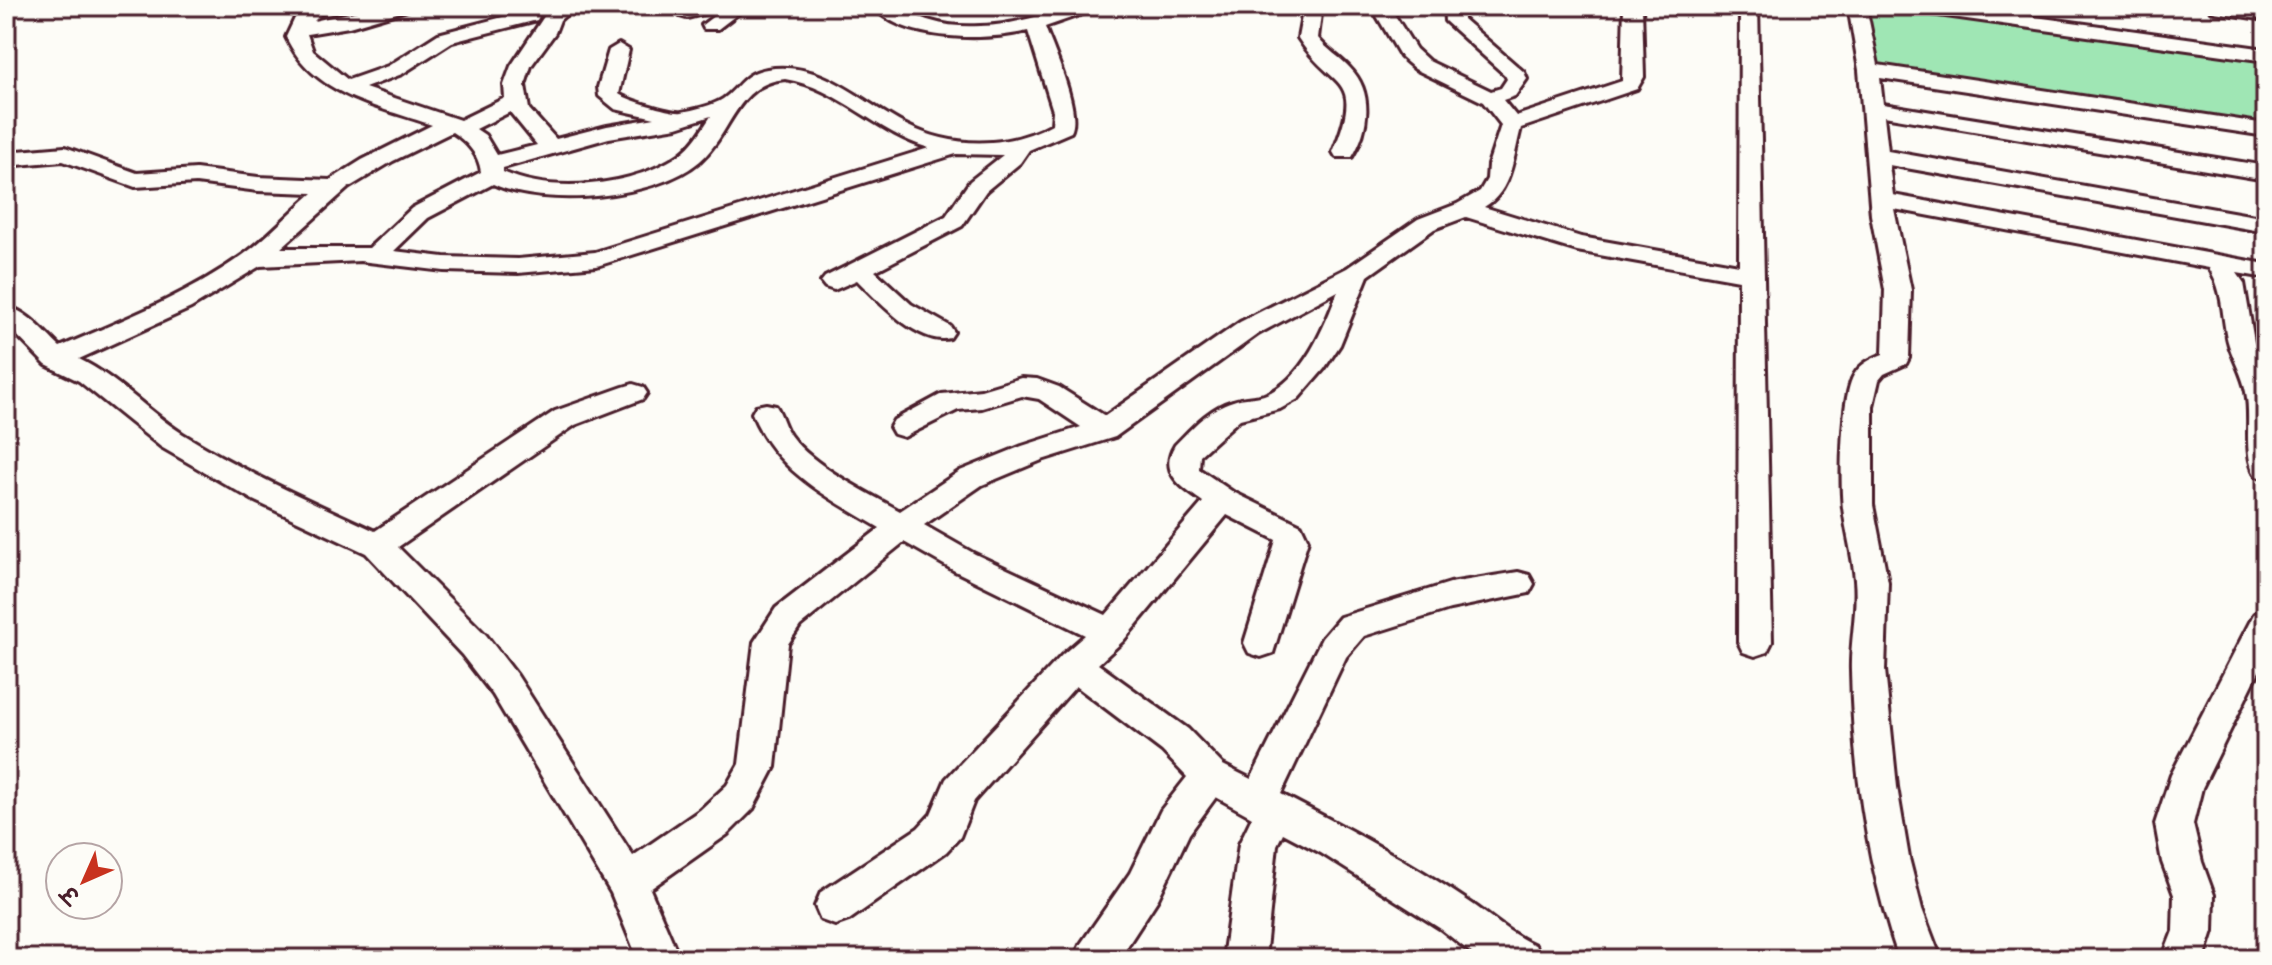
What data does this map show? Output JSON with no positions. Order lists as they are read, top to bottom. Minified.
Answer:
{"north":"bottom left"}
